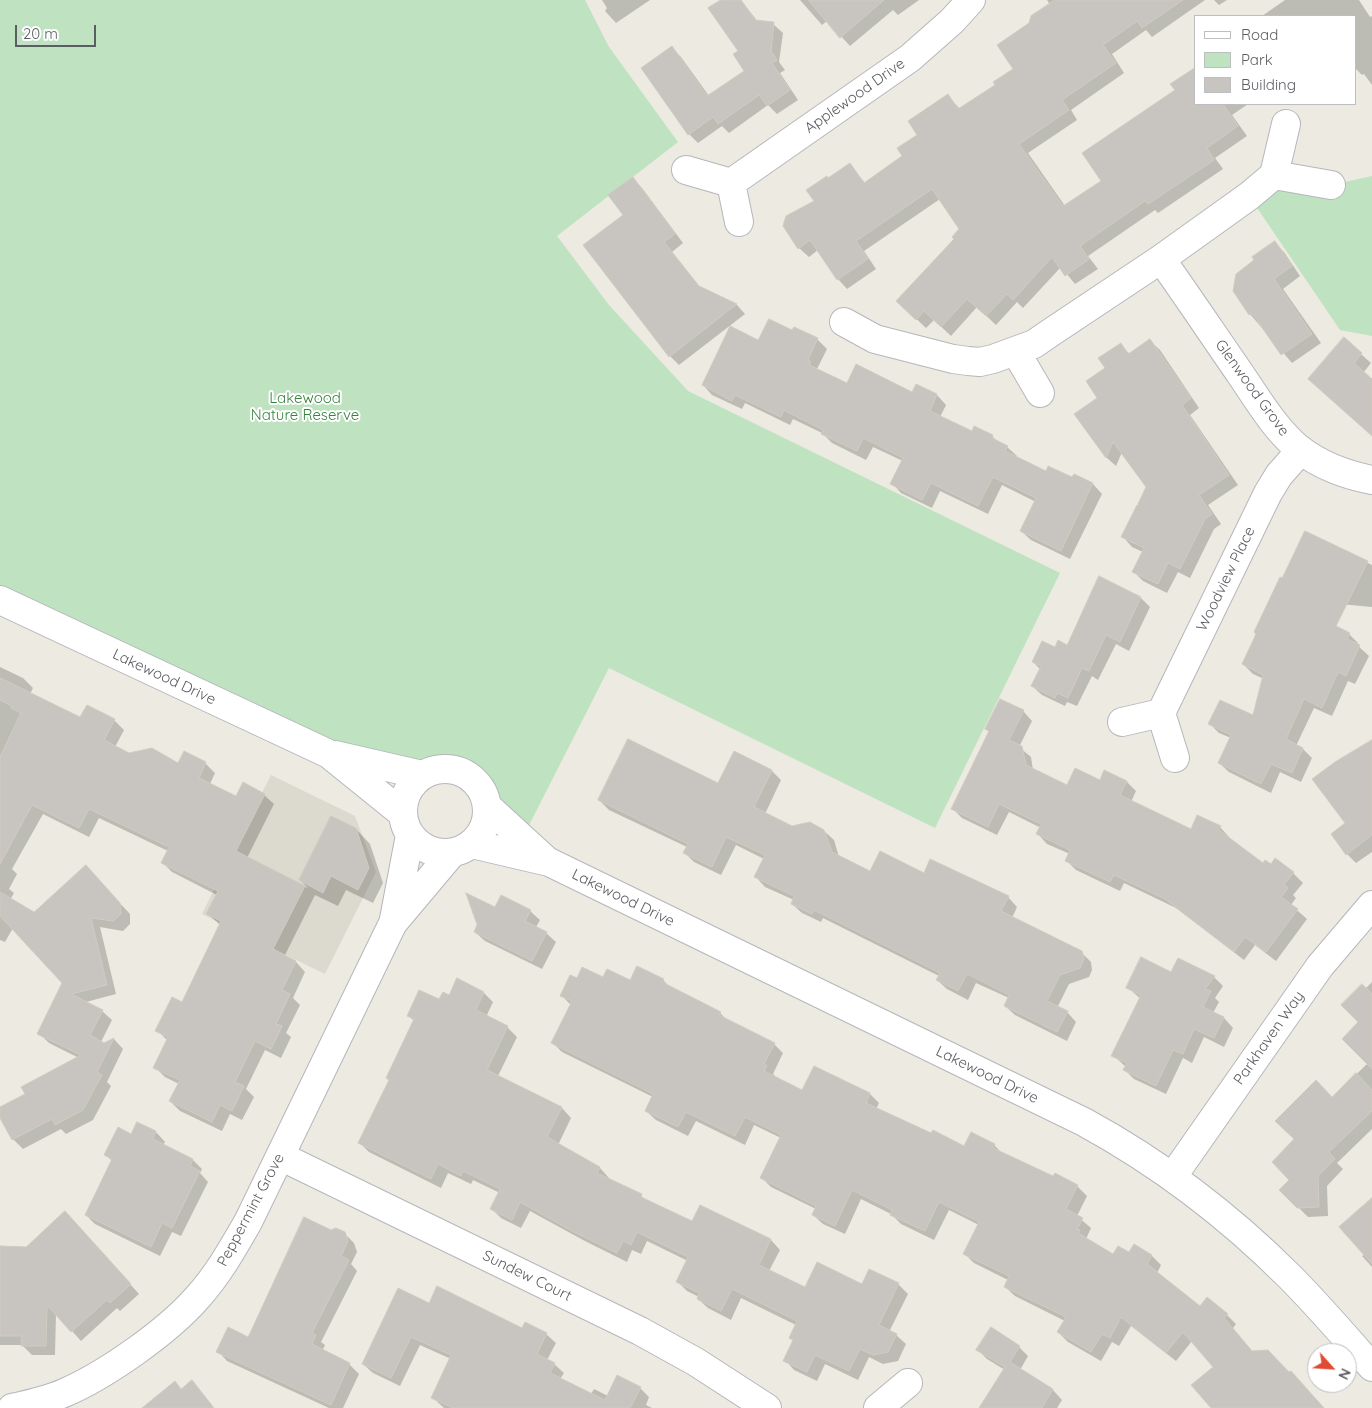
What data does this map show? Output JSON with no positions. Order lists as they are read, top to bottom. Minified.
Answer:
{"streets":{"street":["Applewood Drive","Glenwood Grove","Woodview Place","Lakewood Drive","Parkhaven Way","Peppermint Grove","Sundew Court"]},"crossings":[["Glenwood Grove","Woodview Place"],["Lakewood Drive","Parkhaven Way"],["Lakewood Drive","Peppermint Grove"],["Peppermint Grove","Sundew Court"]],"parks":["Lakewood Nature Reserve"],"legend":["Road","Park","Building"],"scale_bar":"20 m","north":"bottom right"}
